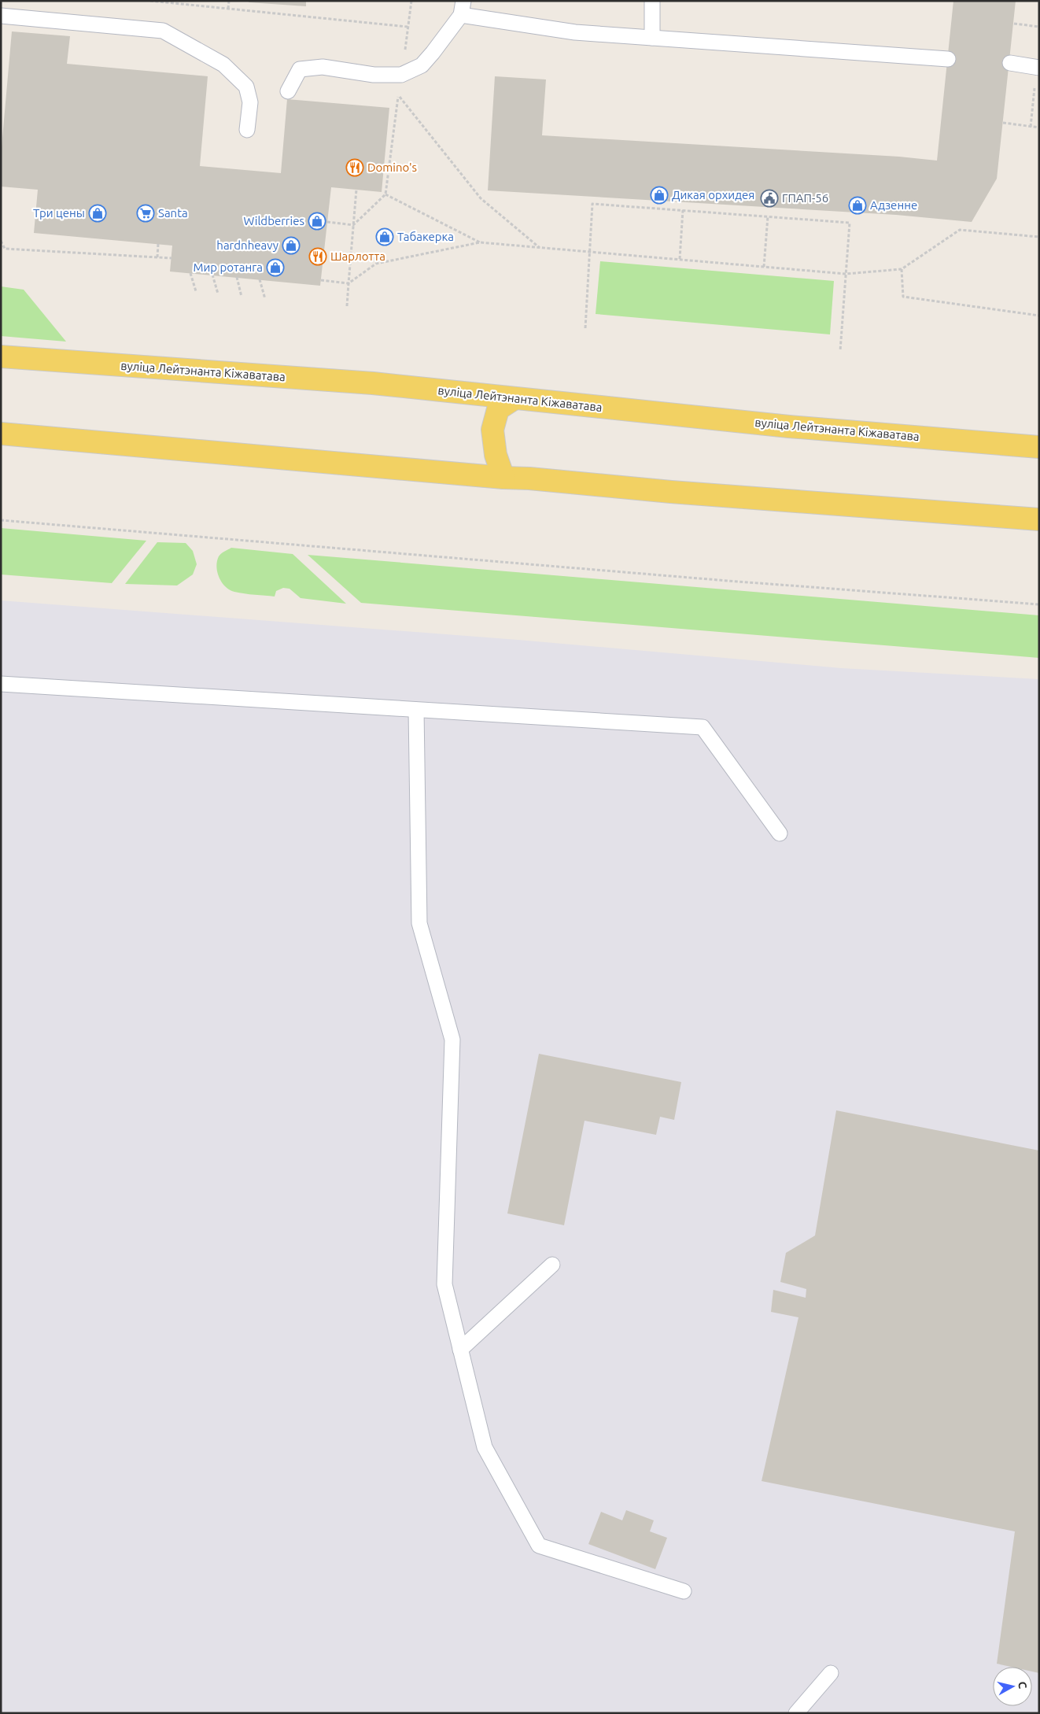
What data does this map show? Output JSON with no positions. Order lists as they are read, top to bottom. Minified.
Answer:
{"streets":{"main road":["вуліца Лейтэнанта Кіжаватава"]},"places":{"restaurant":["Domino's","Шарлотта"],"shop":["Дикая орхидея","Адзенне","Три цены","Wildberries","Табакерка","hardnheavy","Мир ротанга"],"public building":["ГПАП-56"],"supermarket":["Santa"]},"north":"right"}
